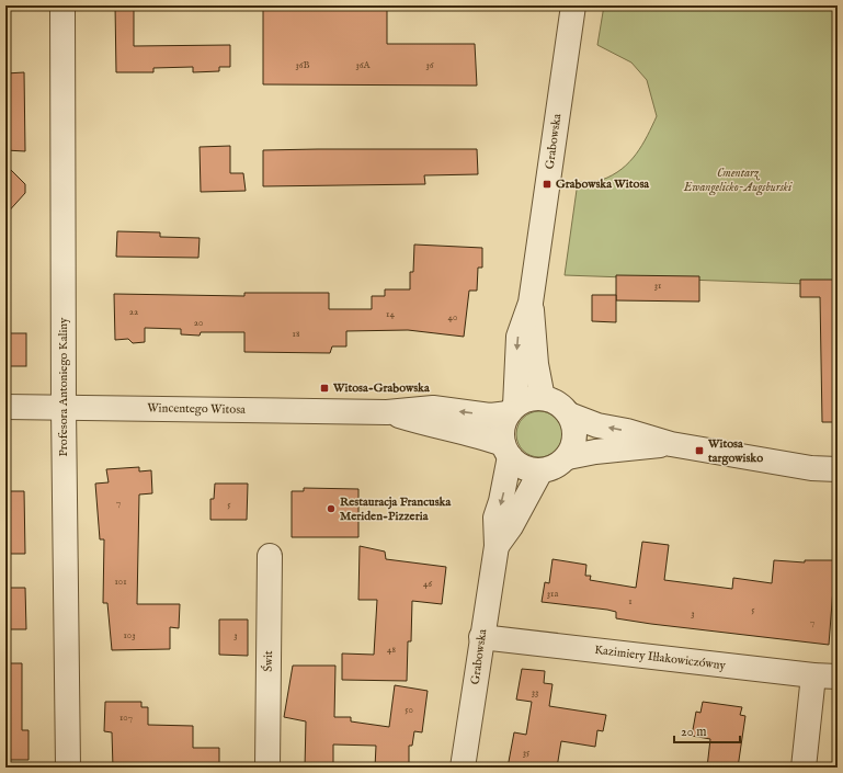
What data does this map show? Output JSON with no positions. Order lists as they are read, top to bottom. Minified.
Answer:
{"streets":{"street":["Grabowska","Profesora Antoniego Kaliny","Wincentego Witosa","Kazimiery Iłłakowiczówny","Świt"]},"crossings":[["Grabowska","Wincentego Witosa"],["Grabowska","Kazimiery Iłłakowiczówny"],["Profesora Antoniego Kaliny","Wincentego Witosa"]],"parks":["Cmentarz Ewangelicko-Augsburski"],"places":{"transit":["Grabowska Witosa","Witosa-Grabowska","Witosa targowisko"],"other":["Restauracja Francuska Meriden-Pizzeria"]},"house_numbers":["36B","36A","36","31","22","14","40","20","18","7","5","101","46","31a","1","5","3","7","103","3","48","33","50","107","35"],"scale_bar":"20 m"}
